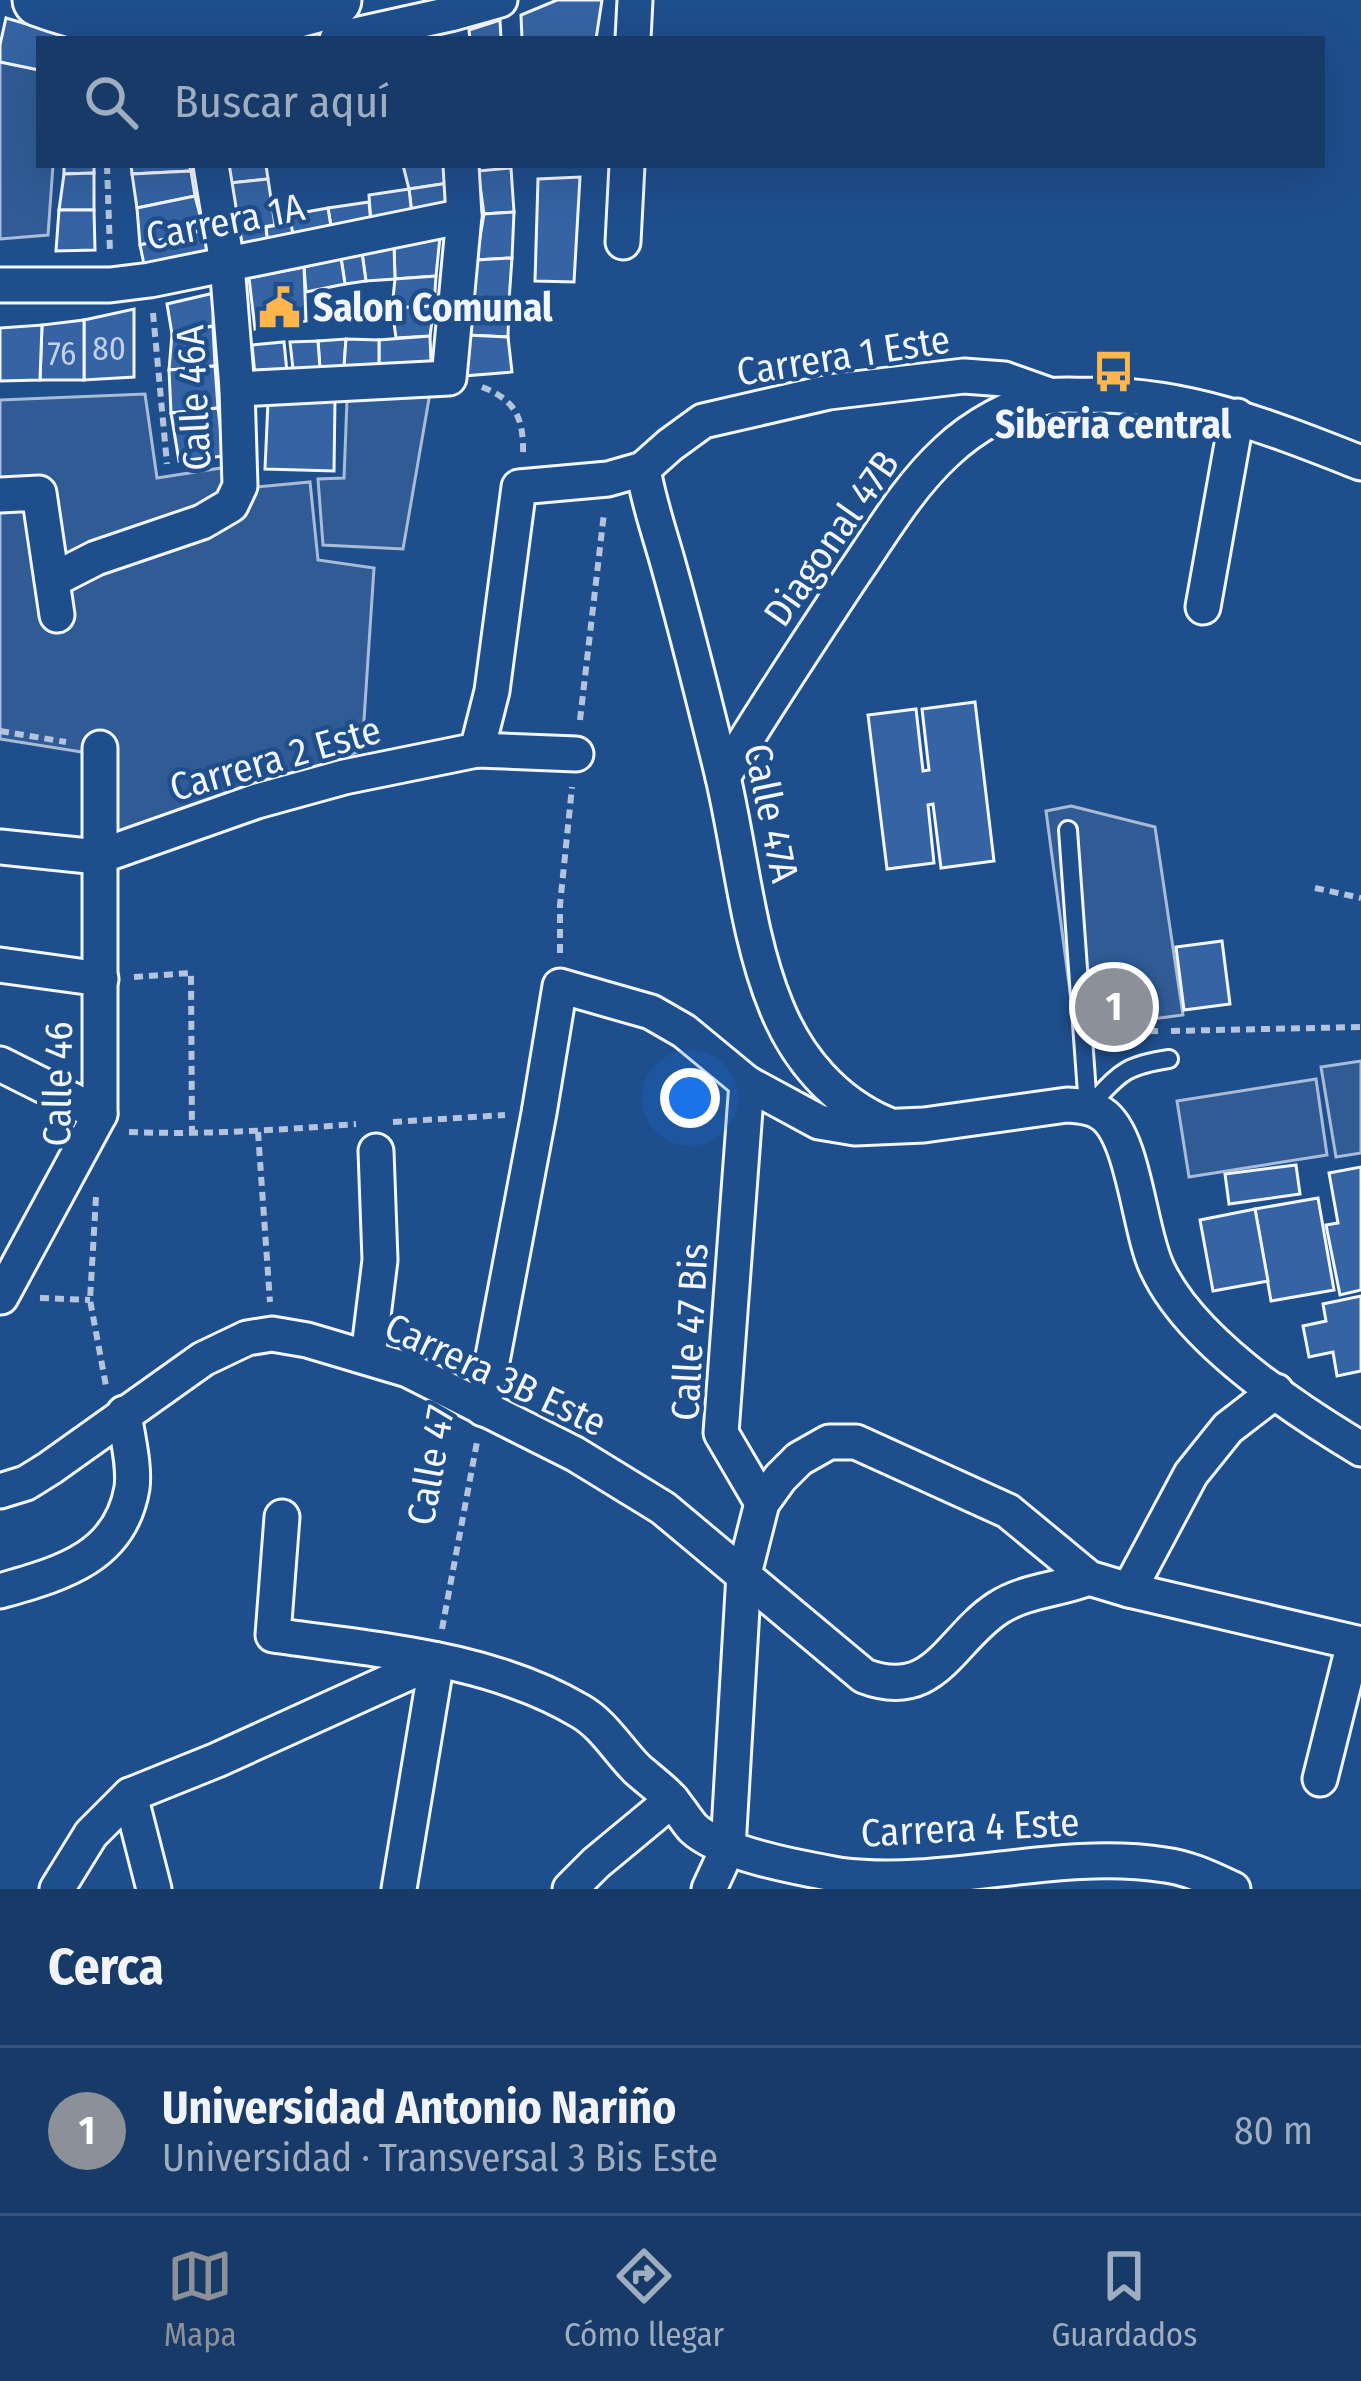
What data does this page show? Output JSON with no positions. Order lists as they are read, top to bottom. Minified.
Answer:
{"streets":{"street":["Carrera 1A","Carrera 1 Este","Calle 46A","Diagonal 47B","Carrera 2 Este","Calle 47A","Calle 46","Calle 47 Bis","Carrera 3B Este","Calle 47","Carrera 4 Este"]},"crossings":[["Carrera 1A","Calle 46A"],["Carrera 1 Este","Diagonal 47B"],["Carrera 1 Este","Calle 47A"],["Diagonal 47B","Calle 47A"],["Carrera 2 Este","Calle 46"],["Calle 47 Bis","Calle 47"],["Carrera 3B Este","Calle 47"],["Calle 47","Carrera 4 Este"]],"places":{"public building":["Salon Comunal"],"bus stop":["Siberia central"]},"house_numbers":["80","76"],"page":{"search":"Buscar aquí","pins":"1","heading":"Cerca","list":[{"mark":"1","name":"Universidad Antonio Nariño","note":"Universidad · Transversal 3 Bis Este","value":"80 m"}],"nav":["Mapa","Cómo llegar","Guardados"]}}
